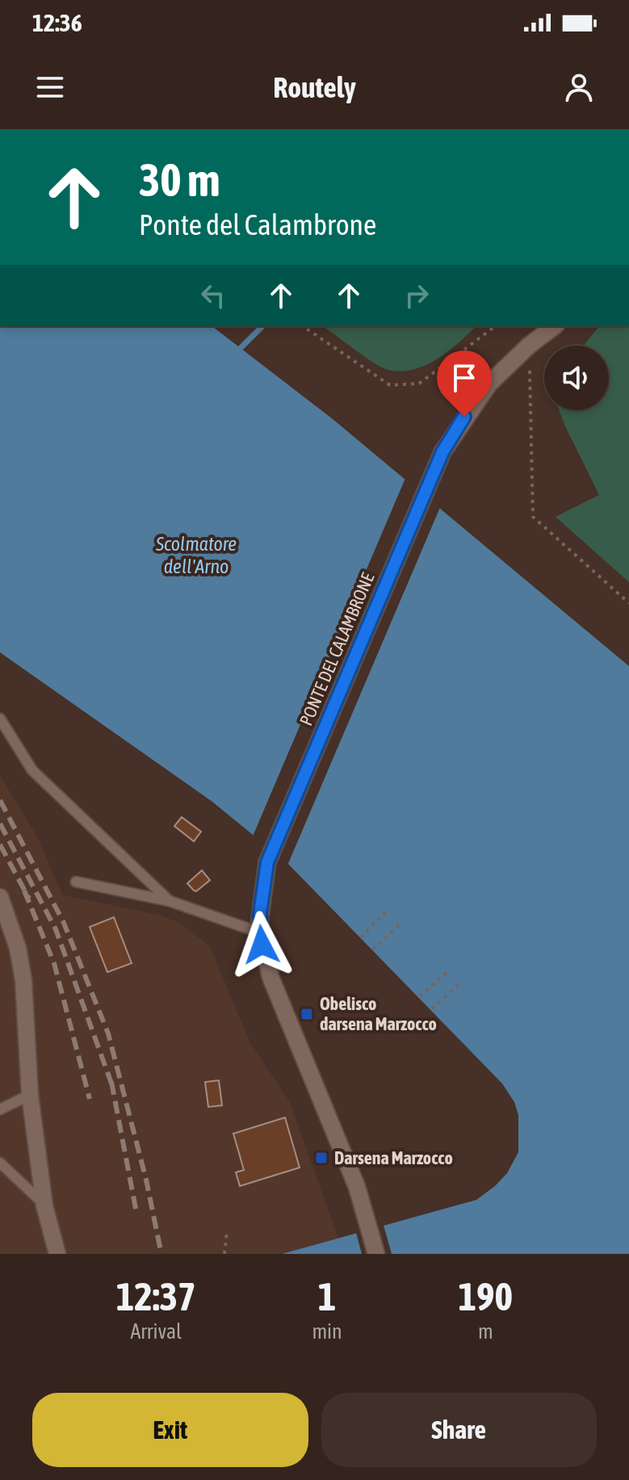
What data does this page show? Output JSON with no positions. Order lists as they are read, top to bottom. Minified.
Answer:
{"streets":{"main road":["PONTE DEL CALAMBRONE"]},"water":["Scolmatore dell'Arno"],"places":{"transit":["Obelisco darsena Marzocco","Darsena Marzocco"]},"page":{"status":"12:36","header":"Routely","turn":["30 m","Ponte del Calambrone"],"eta":["12:37","Arrival","1","min","190","m"],"buttons":["Exit","Share"]}}
